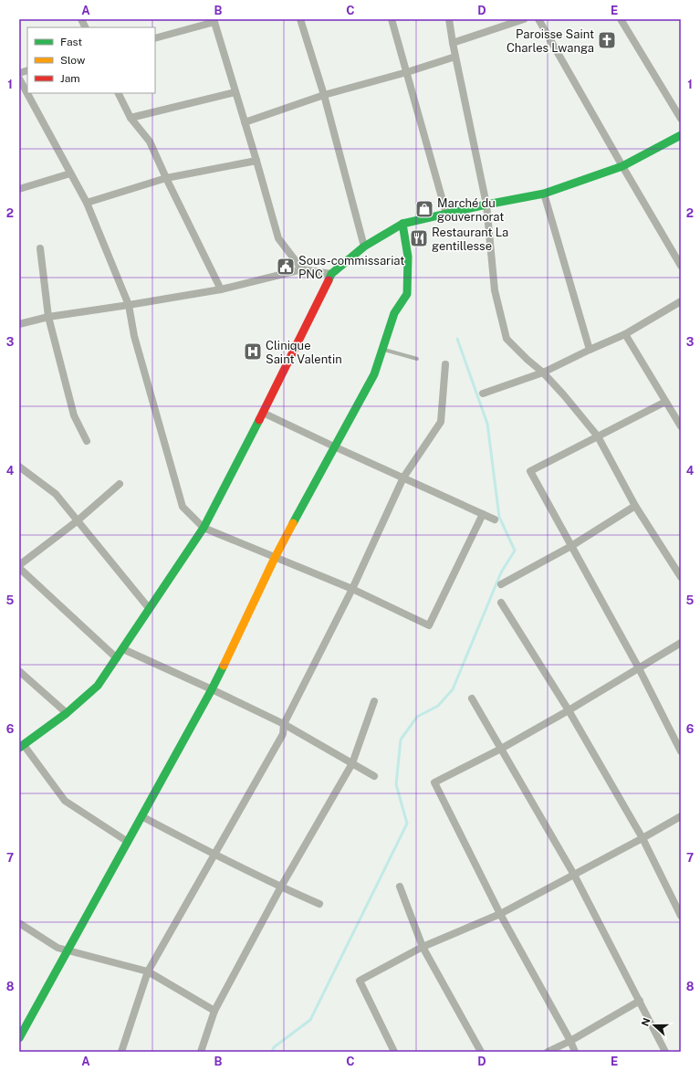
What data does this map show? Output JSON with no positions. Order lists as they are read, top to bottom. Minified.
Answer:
{"places":{"church":["Paroisse Saint Charles Lwanga"],"shop":["Marché du gouvernorat"],"restaurant":["Restaurant La gentillesse"],"public building":["Sous-commissariat PNC"],"hospital":["Clinique Saint Valentin"]},"legend":["Fast","Slow","Jam"],"north":"left","grid":{"columns":["A","B","C","D","E"],"rows":["1","2","3","4","5","6","7","8"]}}
